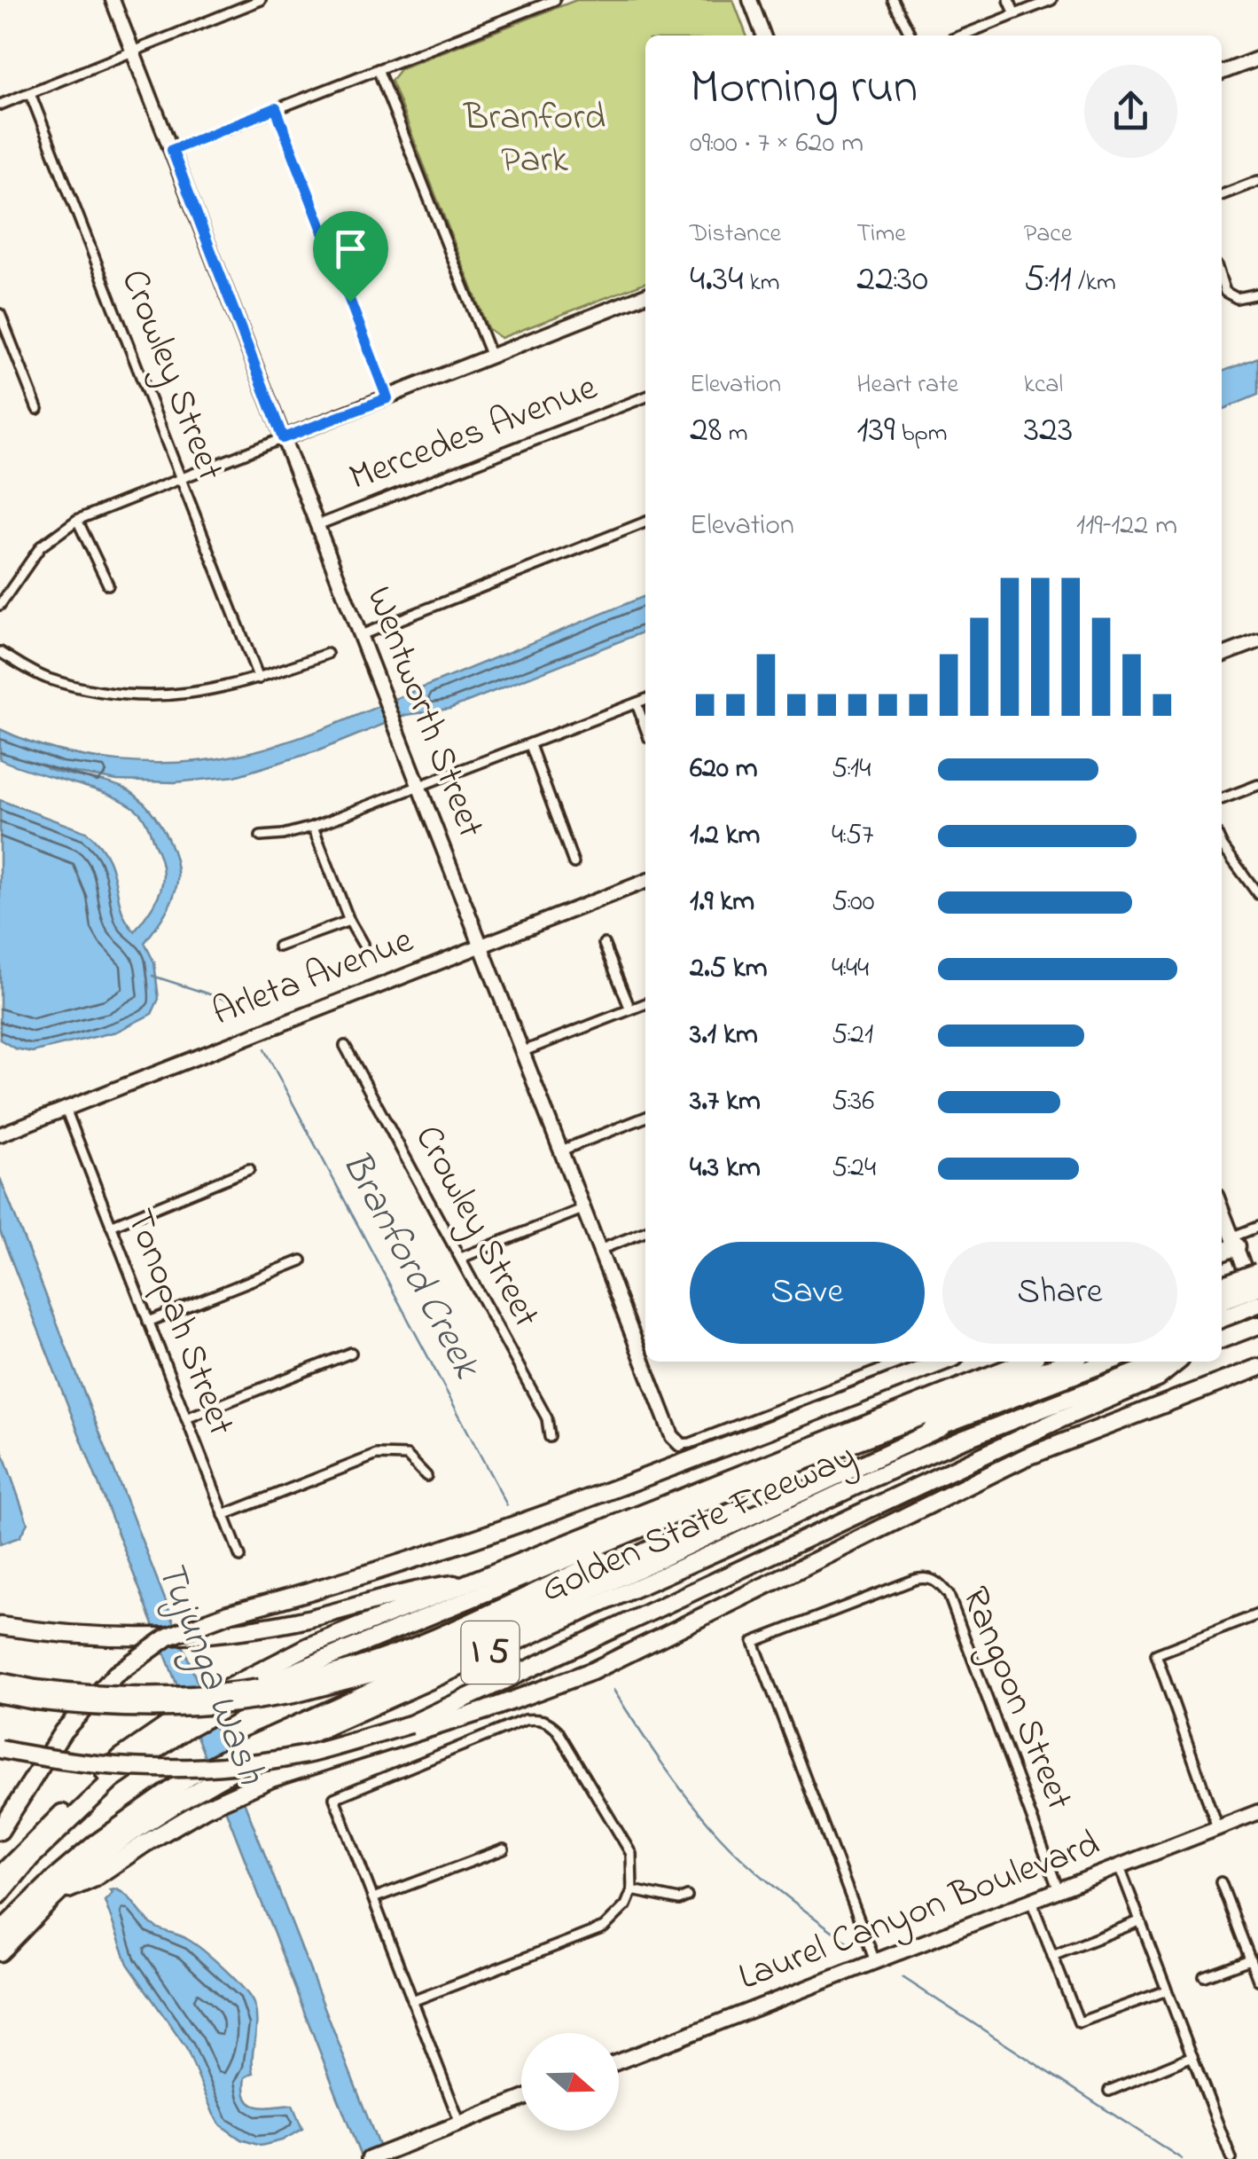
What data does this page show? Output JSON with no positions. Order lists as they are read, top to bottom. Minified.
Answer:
{"streets":{"highway":["Golden State Freeway","I 5"],"main road":["Laurel Canyon Boulevard"],"street":["Crowley Street","Mercedes Avenue","Wentworth Street","Arleta Avenue","Tonopah Street","Rangoon Street"]},"crossings":[["Mercedes Avenue","Wentworth Street"],["Wentworth Street","Arleta Avenue"],["Arleta Avenue","Tonopah Street"],["Rangoon Street","Laurel Canyon Boulevard"]],"water":["Branford Creek","Tujunga Wash"],"parks":["Branford Park"],"north":"right","page":{"heading":["Morning run","09:00 · 7 × 620 m"],"stats":[["Distance","4.34 km"],["Time","22:30"],["Pace","5:11 /km"],["Elevation","28 m"],["Heart rate","139 bpm"],["kcal","323"]],"chart":["Elevation","119–122 m"],"list":[{"name":"620 m","note":"5:14"},{"name":"1.2 km","note":"4:57"},{"name":"1.9 km","note":"5:00"},{"name":"2.5 km","note":"4:44"},{"name":"3.1 km","note":"5:21"},{"name":"3.7 km","note":"5:36"},{"name":"4.3 km","note":"5:24"}],"buttons":["Save","Share"]}}
